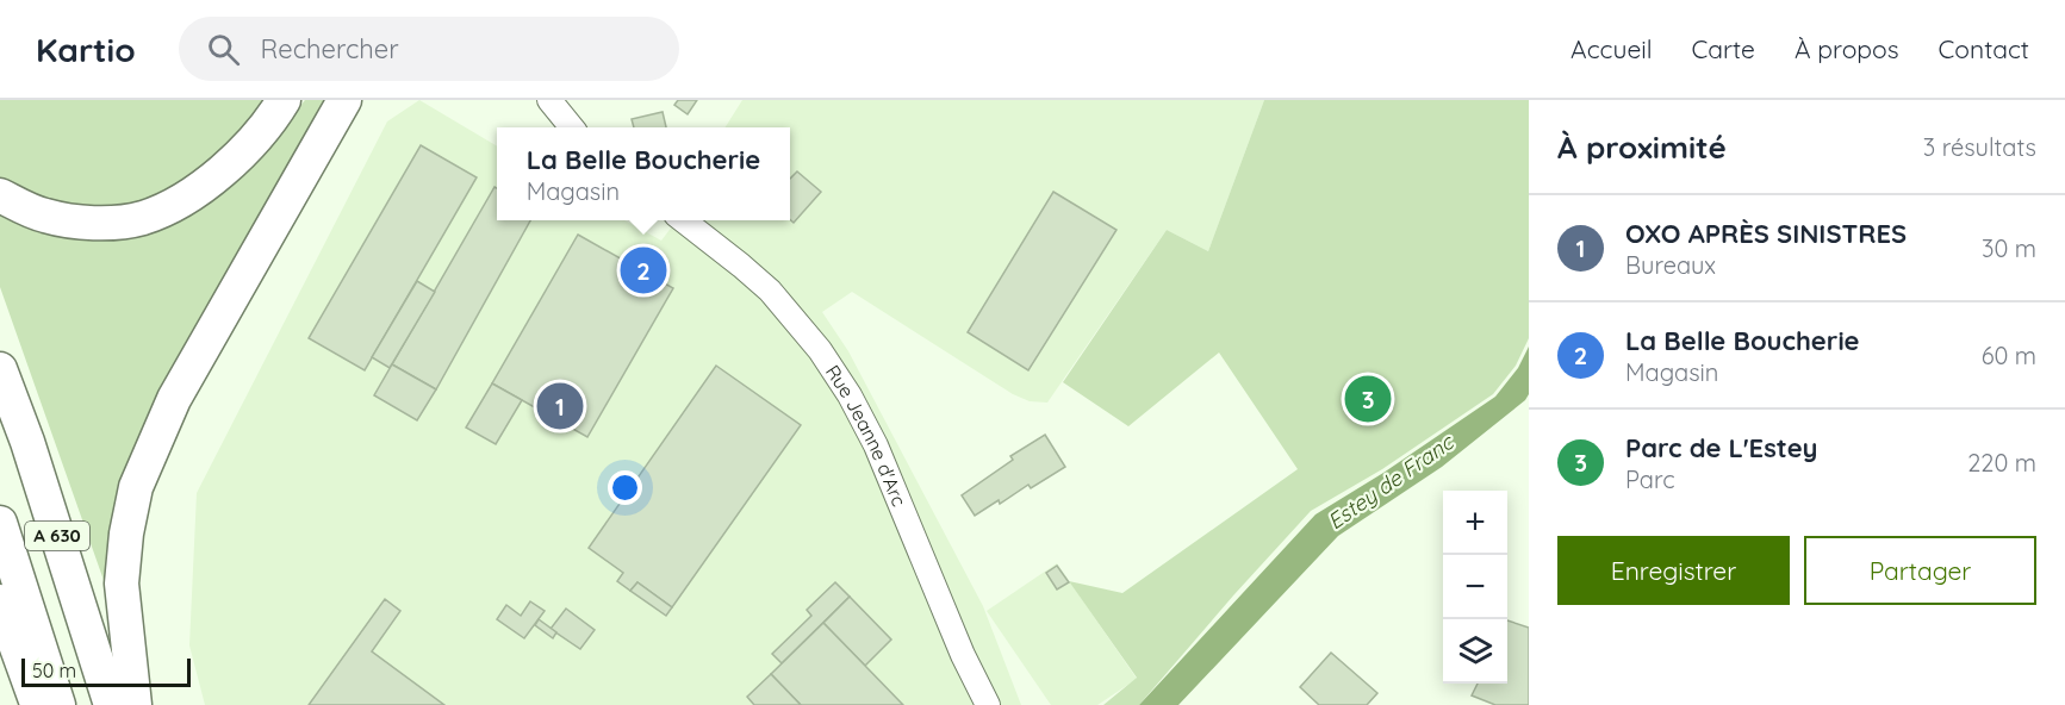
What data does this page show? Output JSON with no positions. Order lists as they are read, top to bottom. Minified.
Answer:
{"streets":{"highway":["A 630"],"street":["Rue Jeanne d'Arc"]},"water":["Estey de Franc"],"scale_bar":"50 m","page":{"header":"Kartio","search":"Rechercher","nav":["Accueil","Carte","À propos","Contact"],"heading":["À proximité","3 résultats"],"popup":["La Belle Boucherie","Magasin"],"list":[{"mark":"1","name":"OXO APRÈS SINISTRES","note":"Bureaux","value":"30 m"},{"mark":"2","name":"La Belle Boucherie","note":"Magasin","value":"60 m"},{"mark":"3","name":"Parc de L'Estey","note":"Parc","value":"220 m"}],"pins":["2","3","1"],"map_buttons":["+","−"],"buttons":["Enregistrer","Partager"],"scale":"50 m"}}
